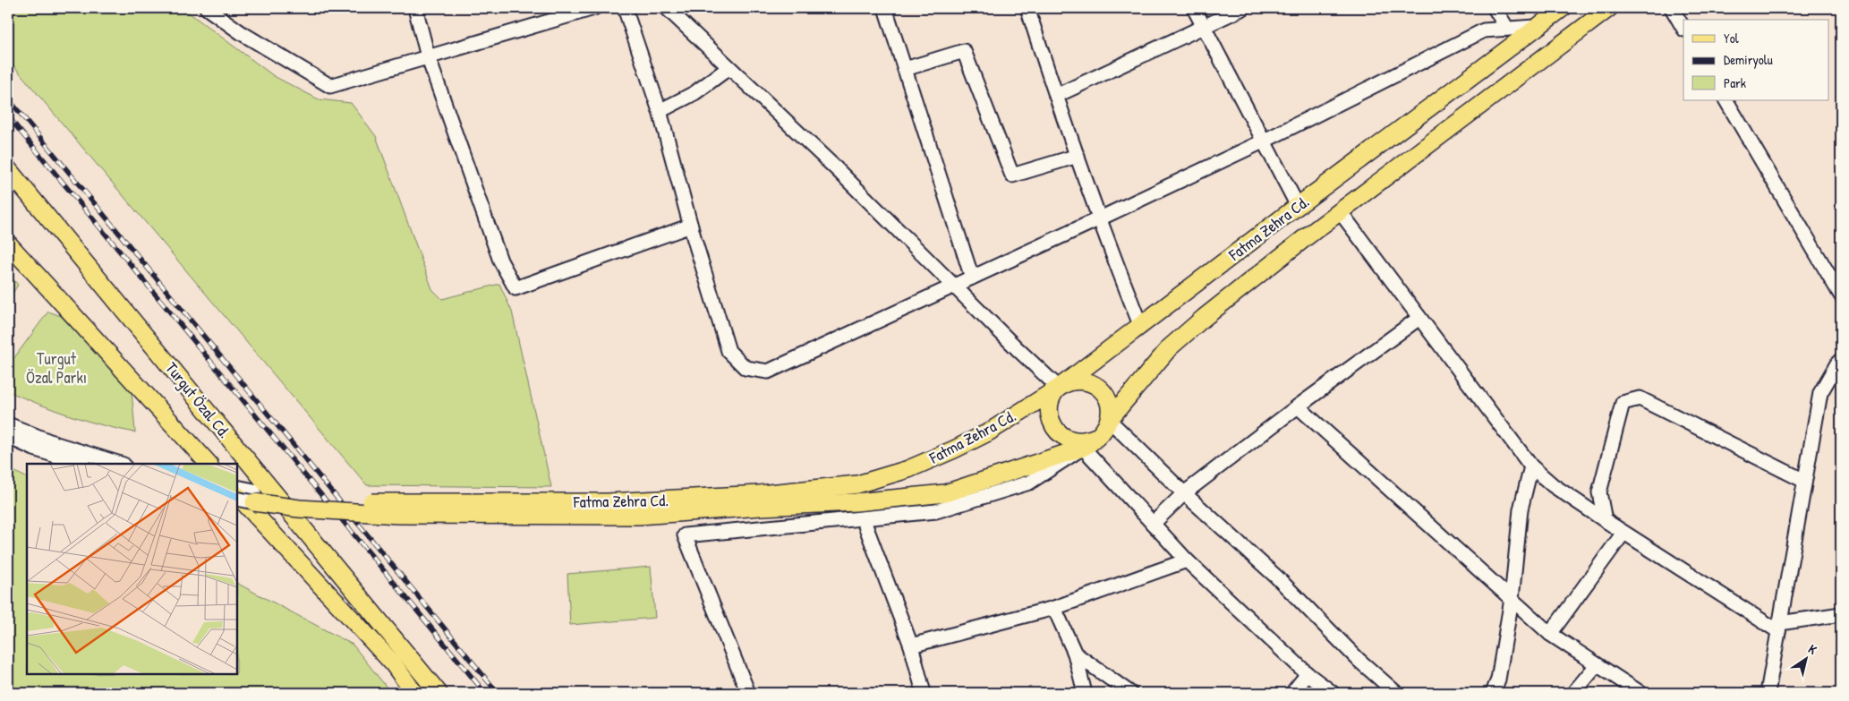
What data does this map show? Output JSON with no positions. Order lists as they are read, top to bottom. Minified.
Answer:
{"streets":{"main road":["Fatma Zehra Cd.","Turgut Özal Cd."]},"parks":["Turgut Özal Parkı"],"legend":["Yol","Demiryolu","Park"],"north":"top right"}
